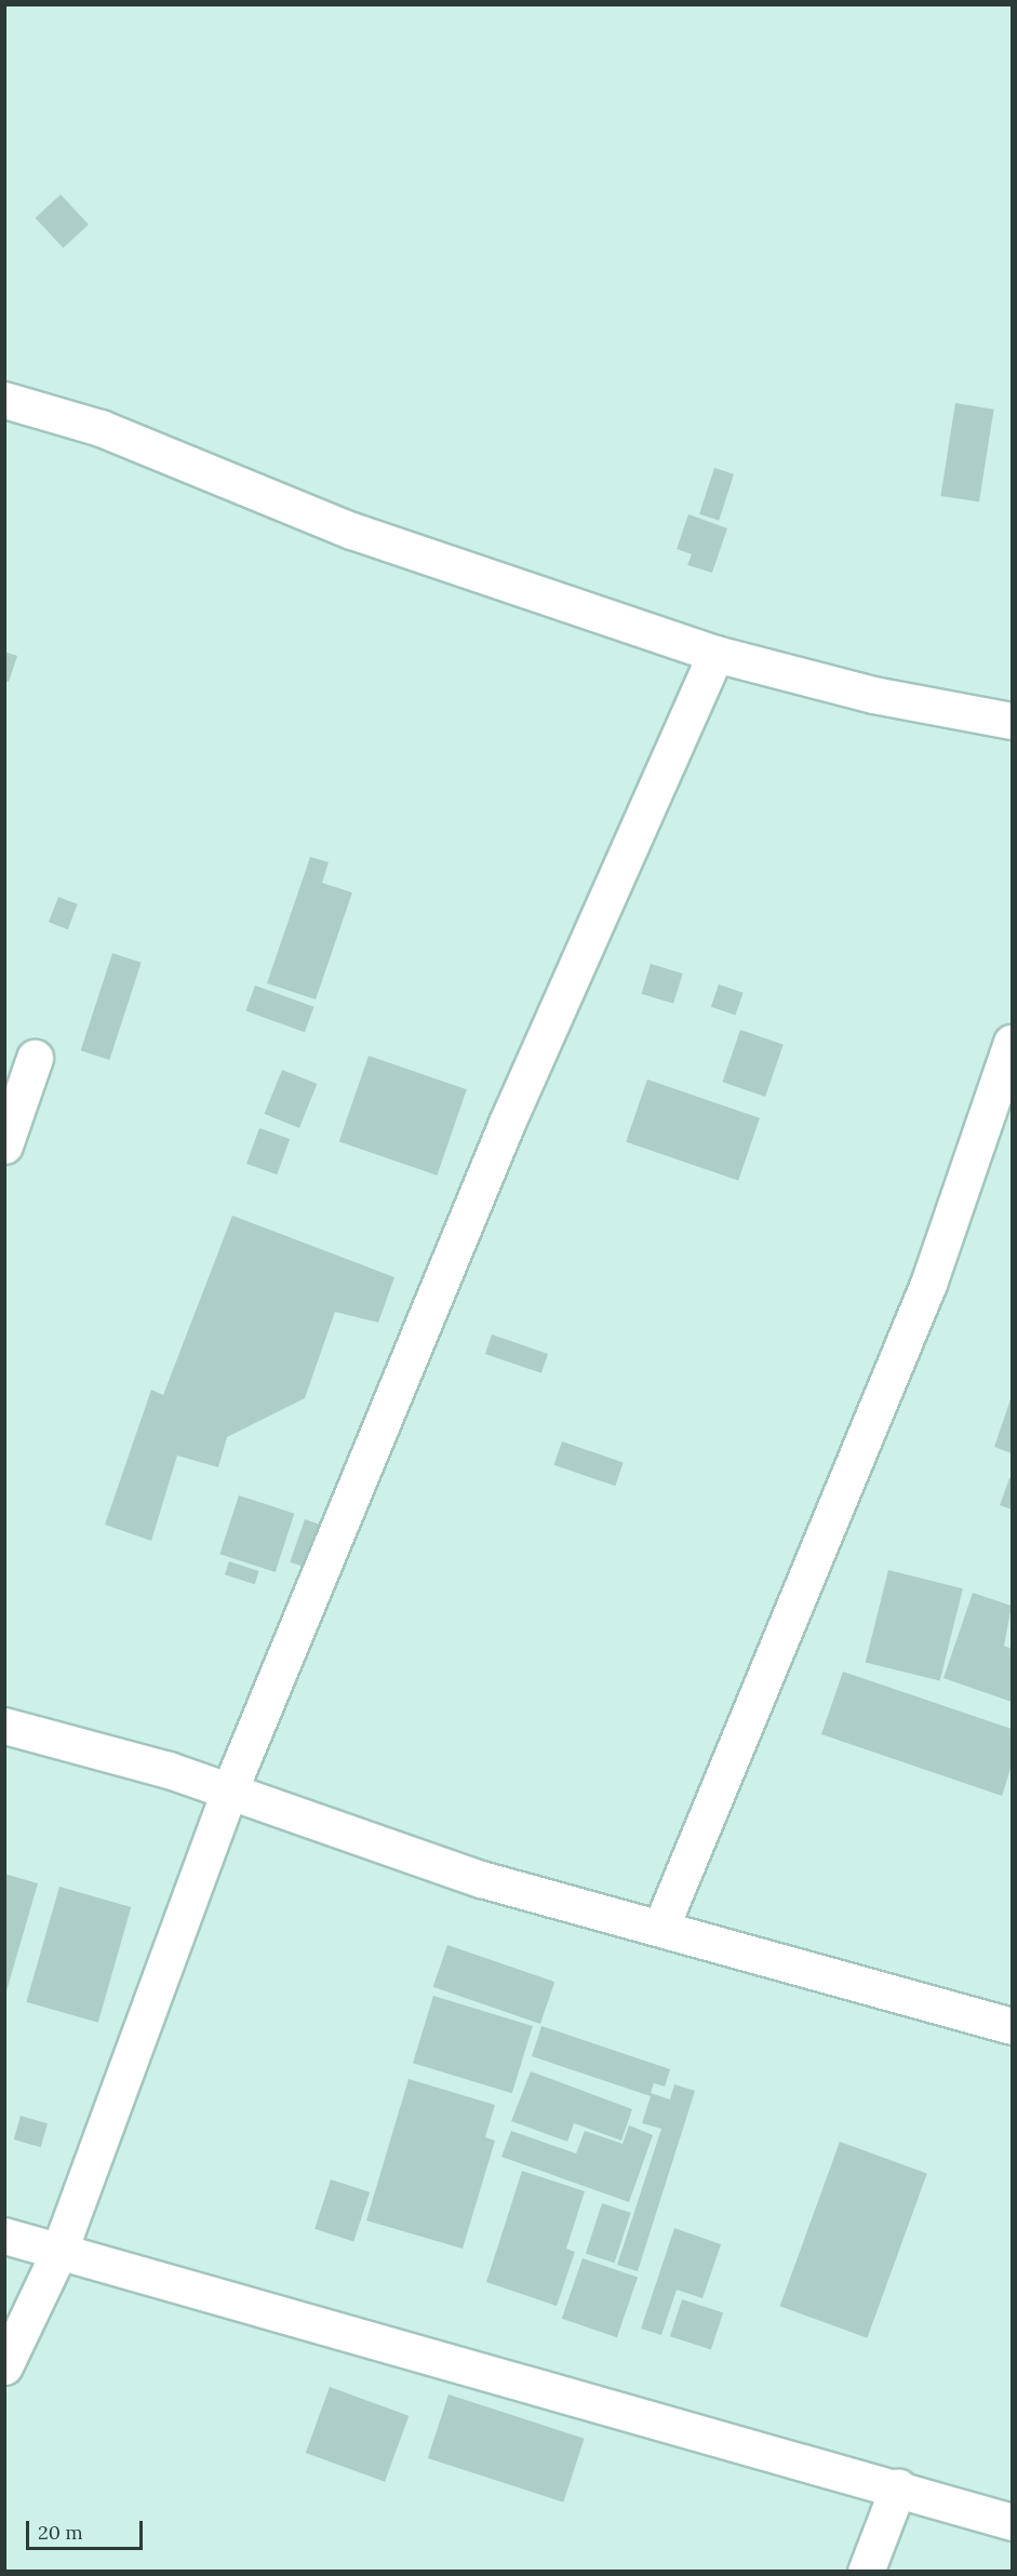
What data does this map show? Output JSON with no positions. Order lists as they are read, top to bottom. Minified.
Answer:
{"scale_bar":"20 m"}
